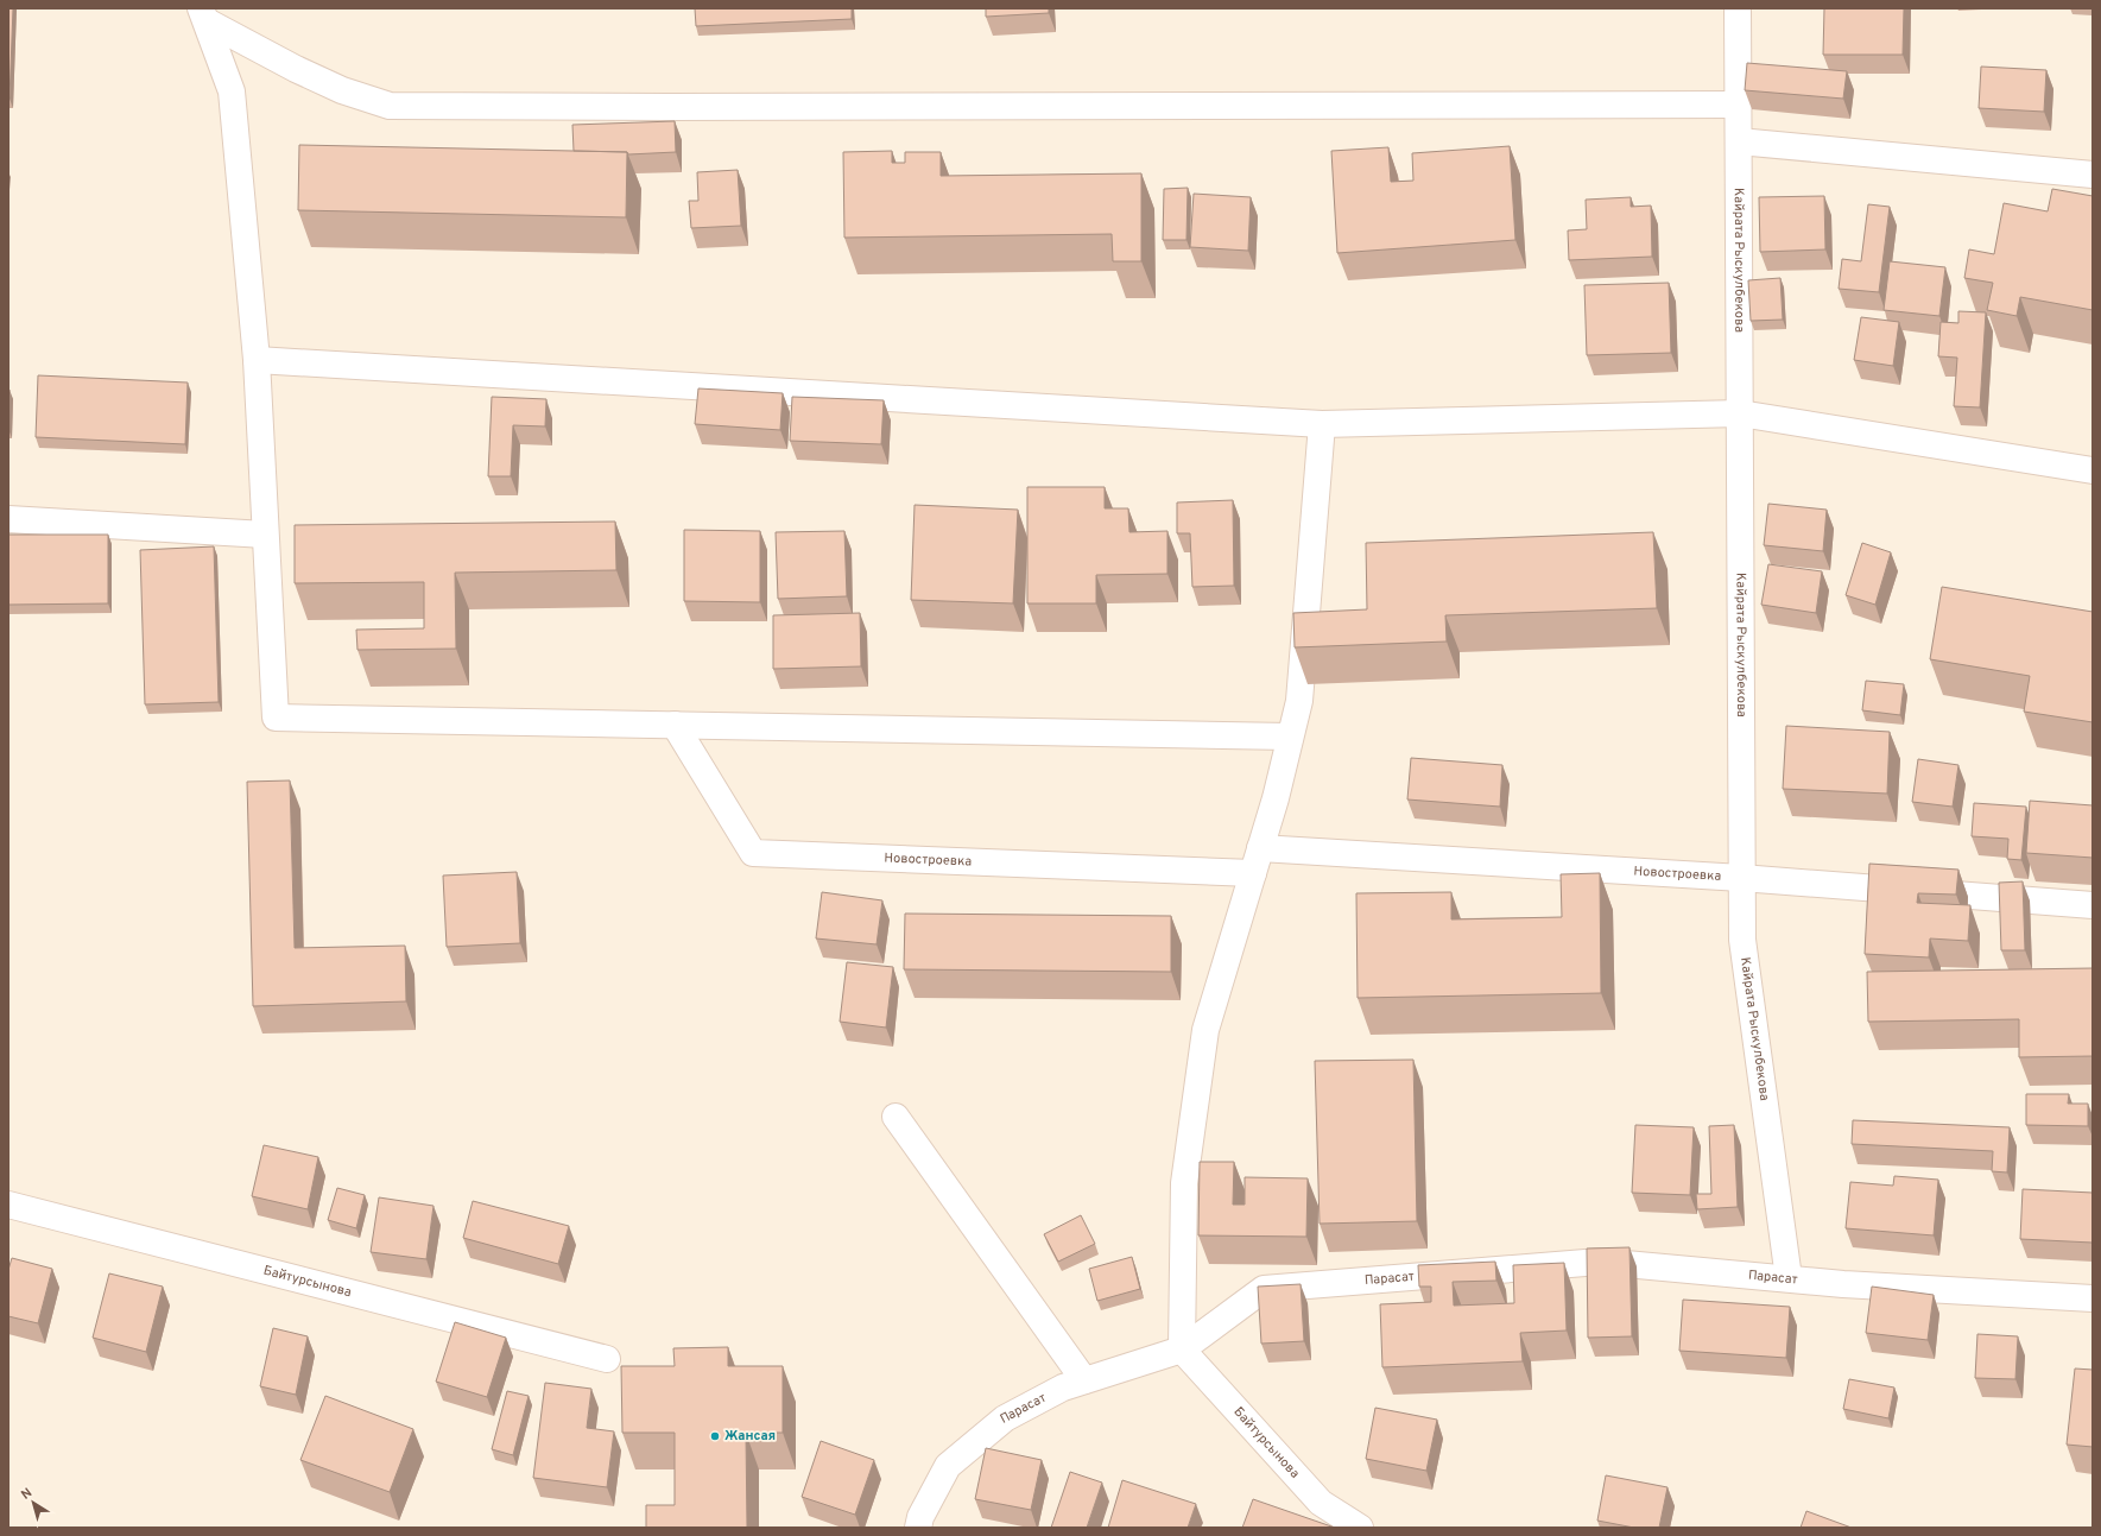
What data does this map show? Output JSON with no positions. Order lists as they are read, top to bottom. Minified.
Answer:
{"streets":{"street":["Кайрата Рыскулбекова","Новостроевка","Парасат","Байтурсынова"]},"crossings":[["Кайрата Рыскулбекова","Новостроевка"],["Кайрата Рыскулбекова","Парасат"],["Парасат","Байтурсынова"]],"places":["Жансая"],"north":"top left"}
